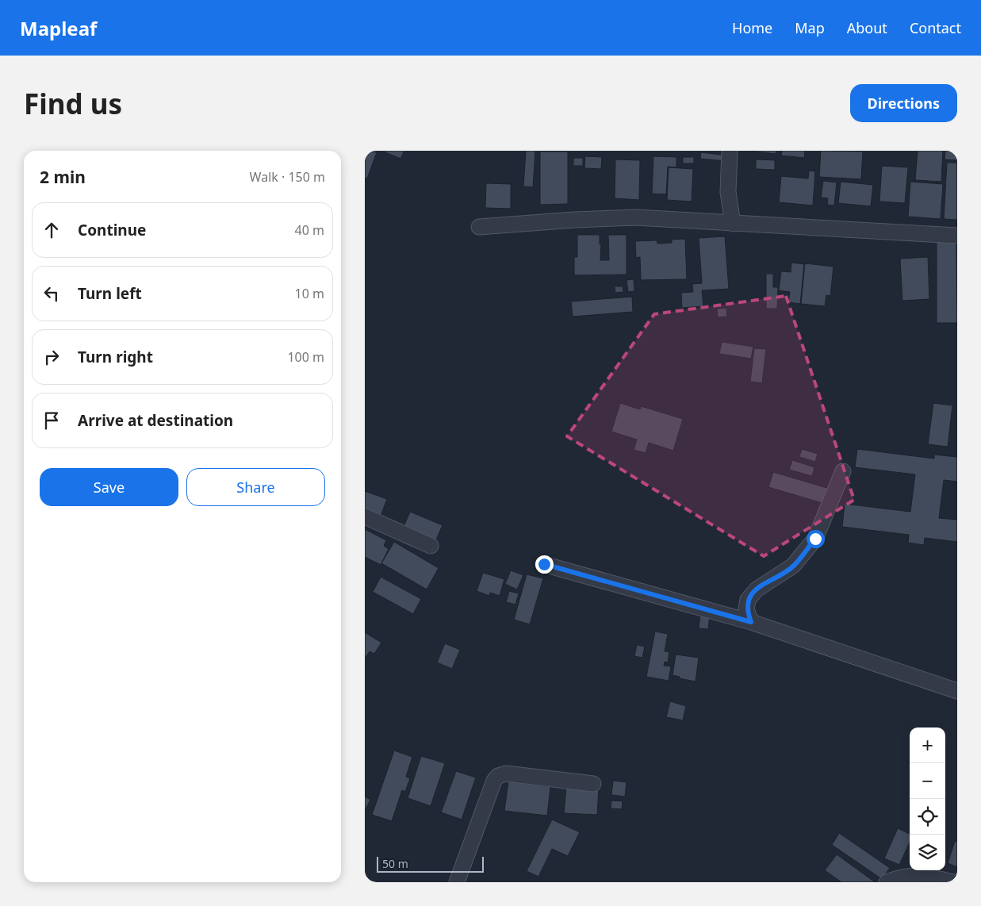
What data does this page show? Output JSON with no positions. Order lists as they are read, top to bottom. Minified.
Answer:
{"scale_bar":"50 m","page":{"header":"Mapleaf","nav":["Home","Map","About","Contact"],"buttons":["Directions",["Save","Share"]],"title":"Find us","heading":["2 min","Walk · 150 m"],"list":[["Continue","40 m"],["Turn left","10 m"],["Turn right","100 m"],"Arrive at destination"],"map_buttons":["+","−"],"scale":"50 m"}}
